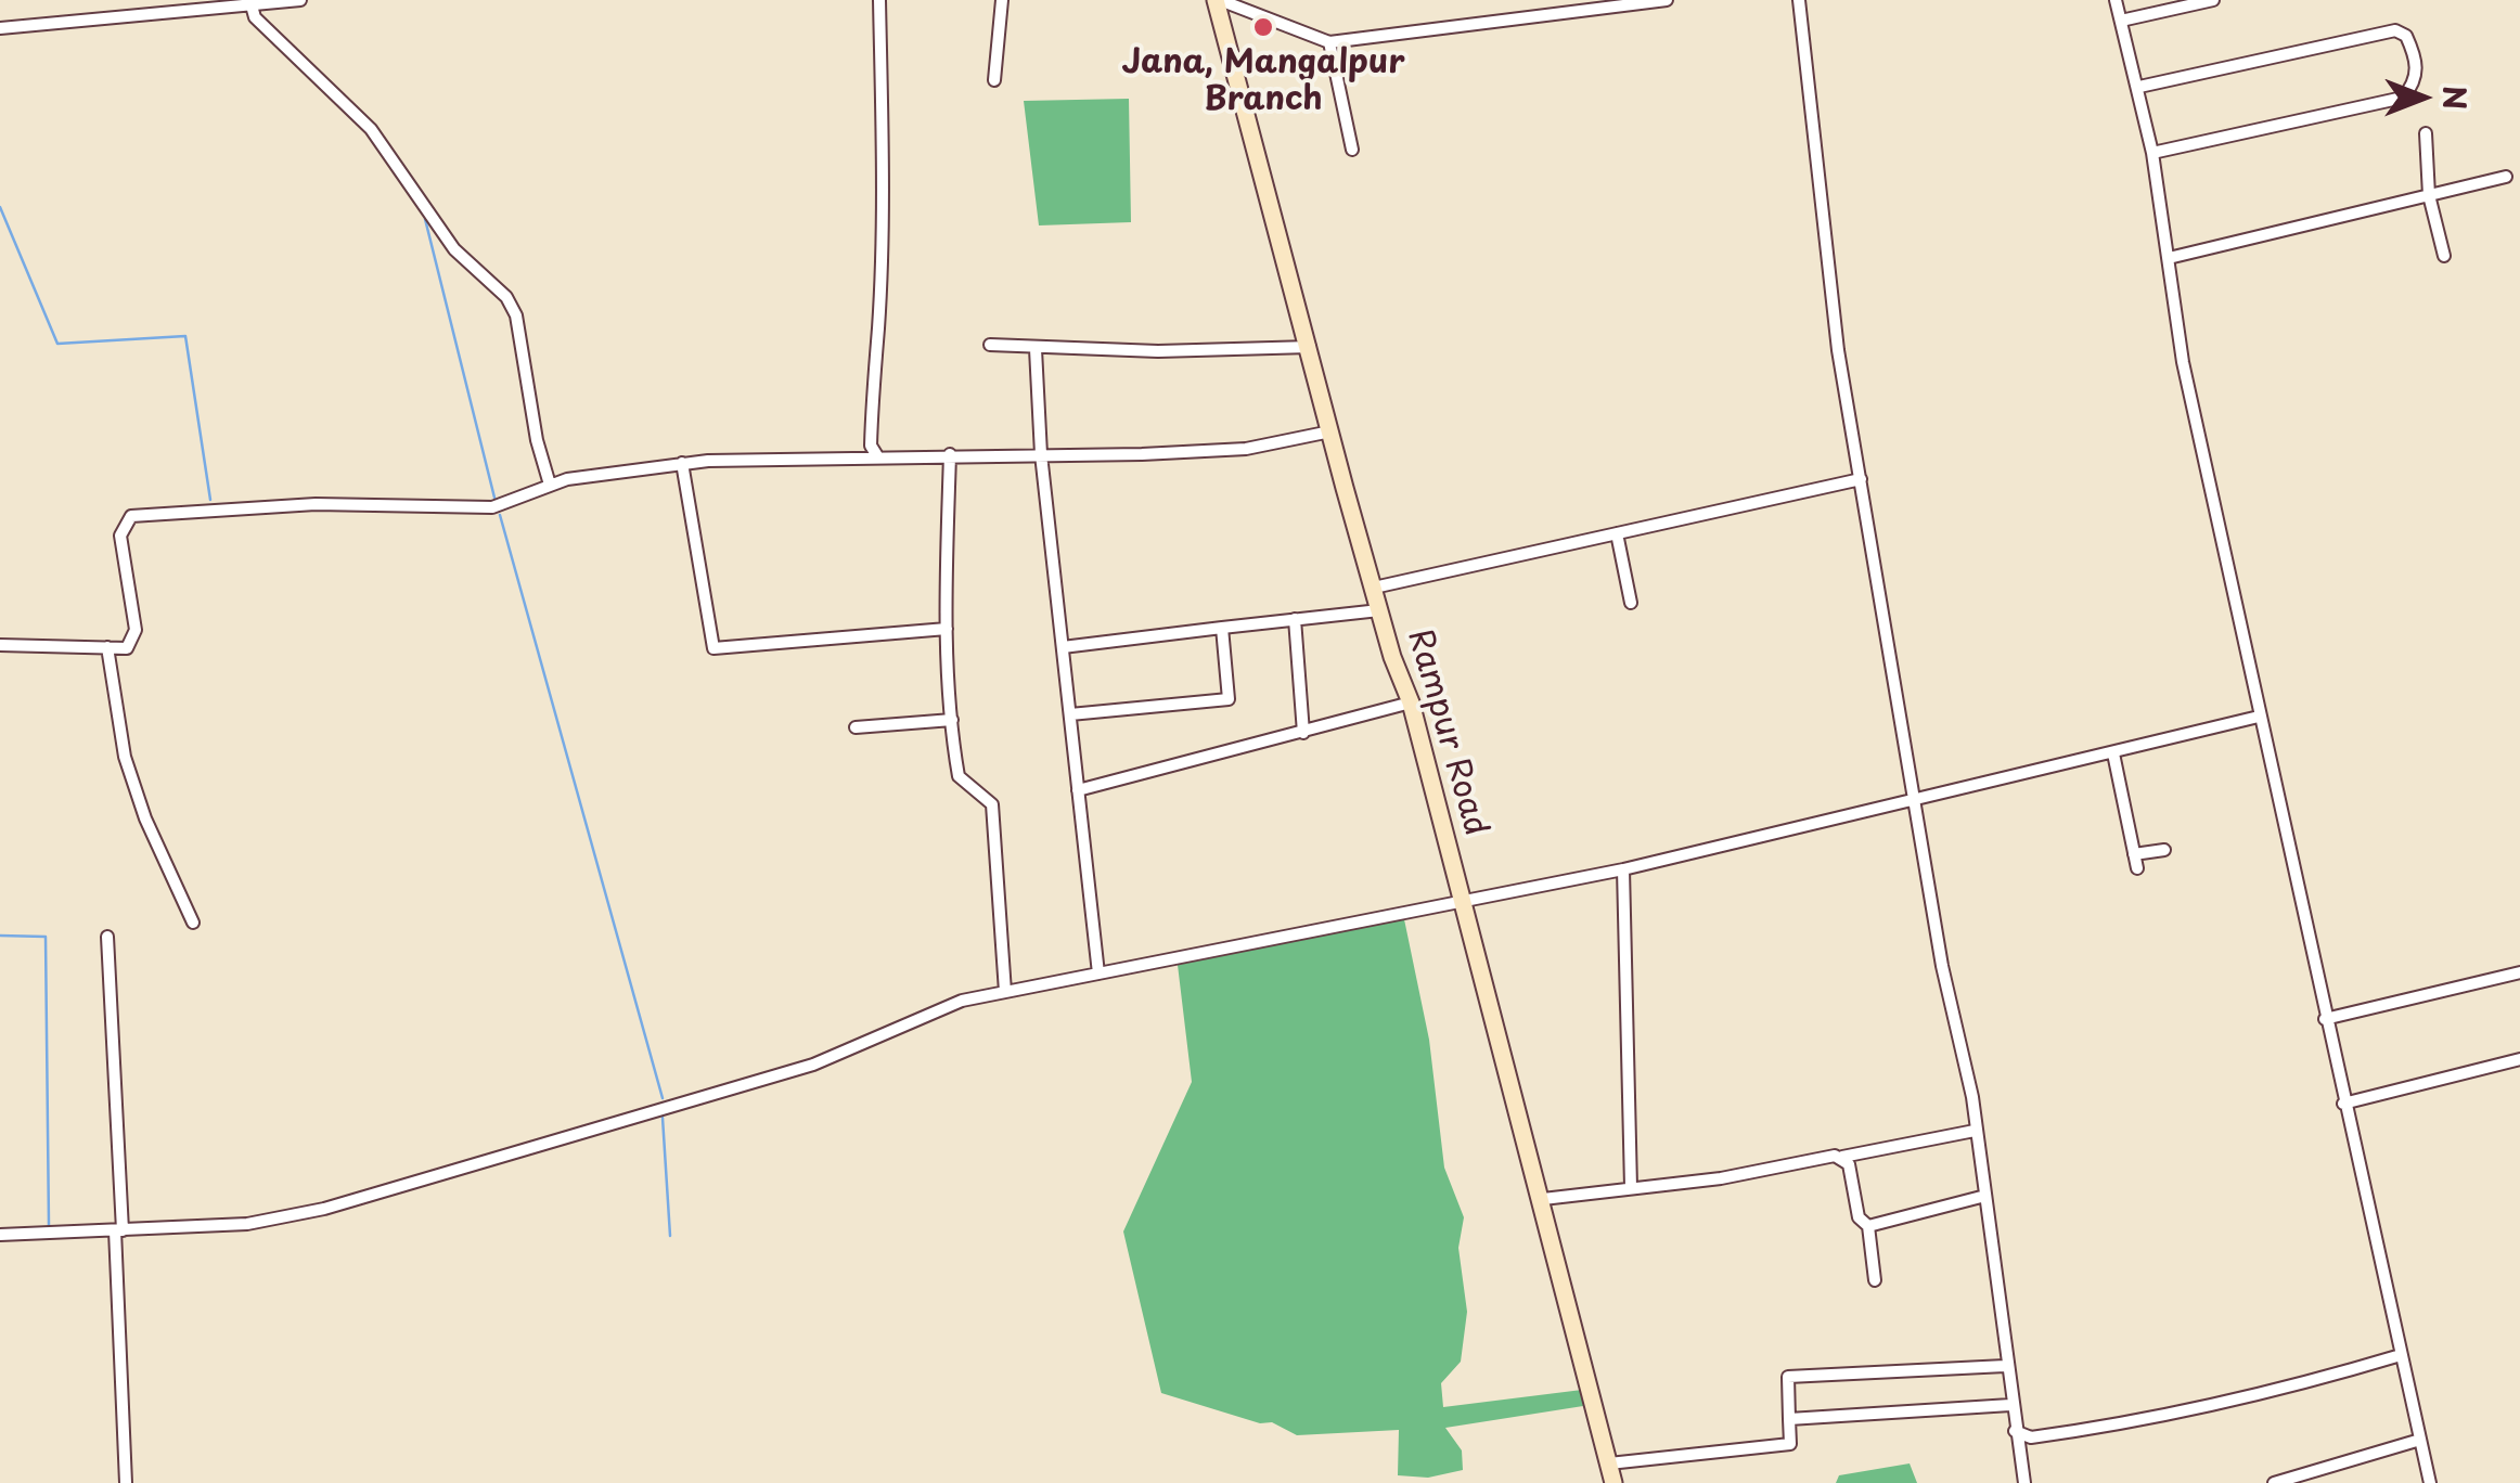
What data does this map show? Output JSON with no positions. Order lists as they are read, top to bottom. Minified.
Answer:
{"streets":{"main road":["Rampur Road"]},"places":["Jana, Mangalpur Branch"],"north":"right"}
